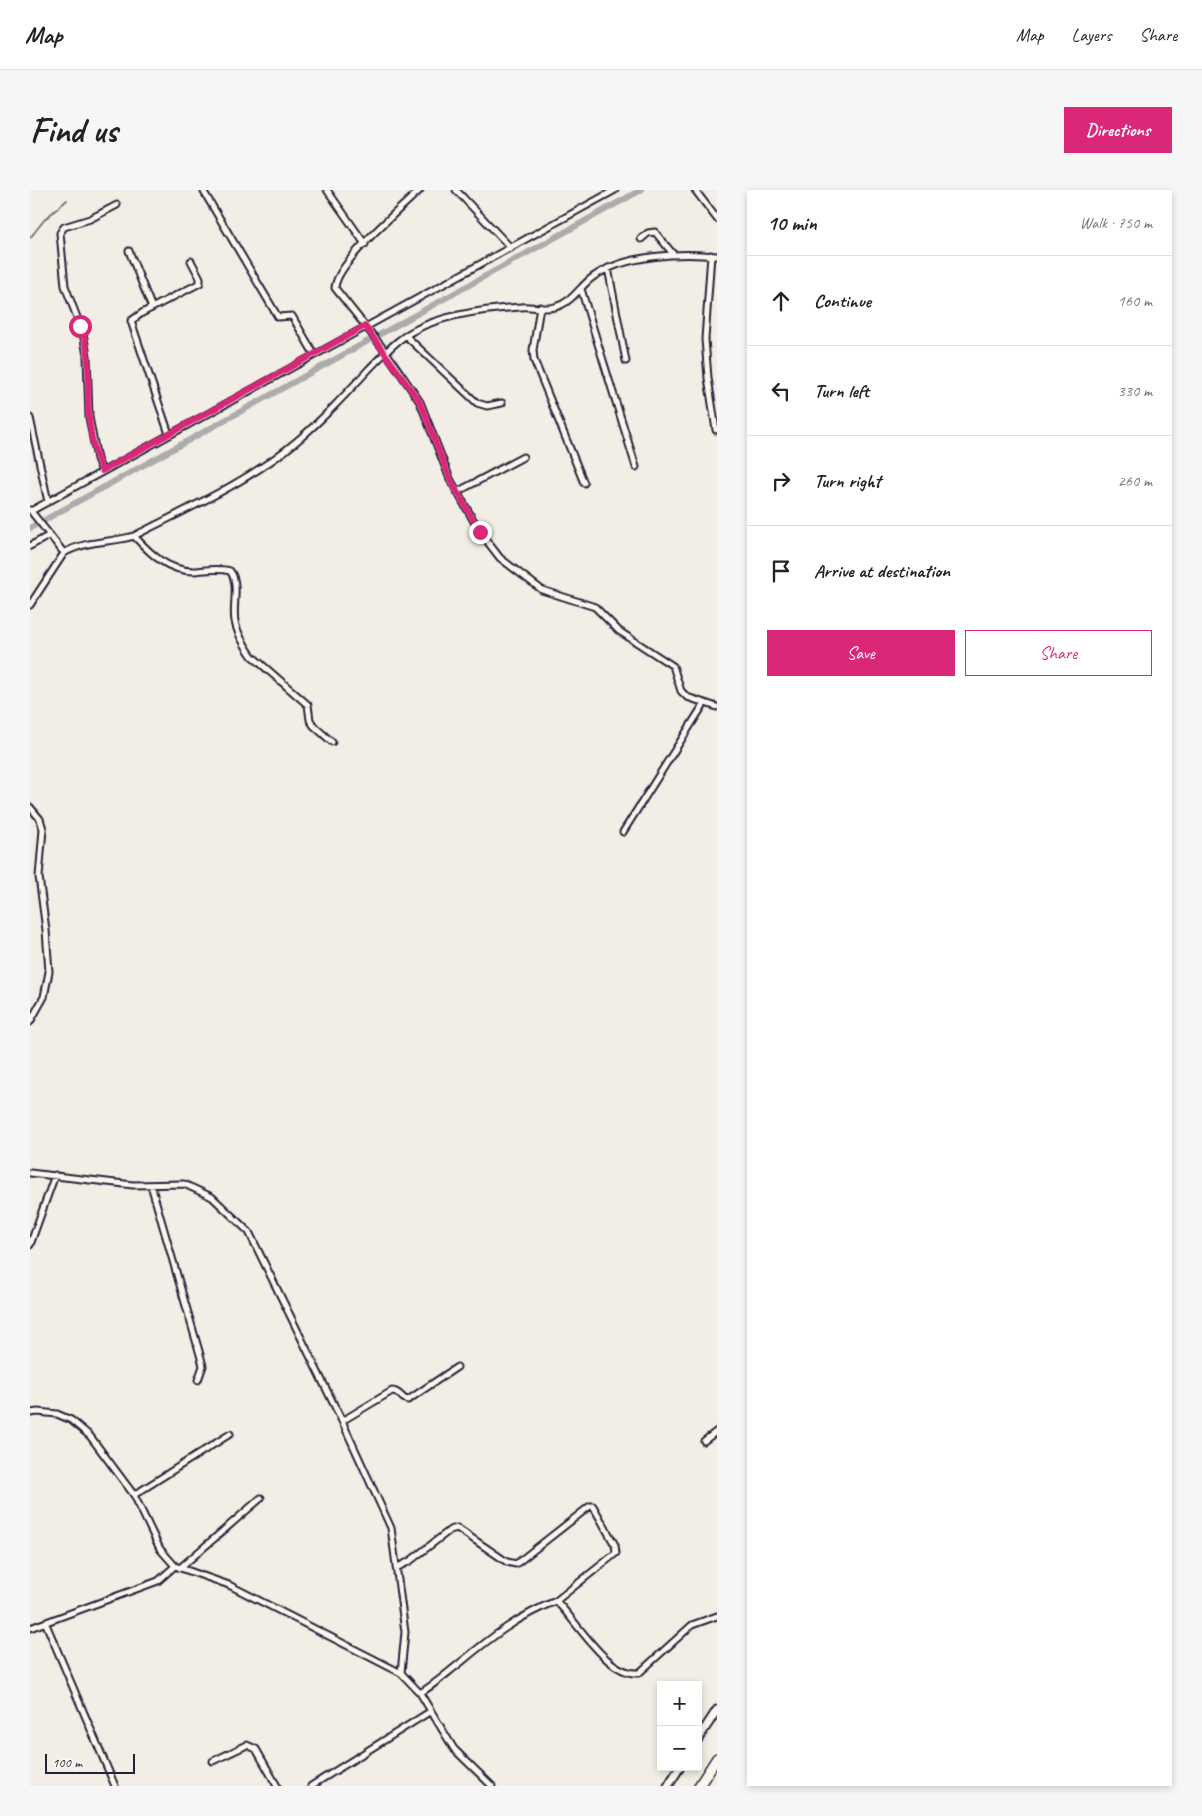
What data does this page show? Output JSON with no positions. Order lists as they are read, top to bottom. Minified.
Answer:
{"scale_bar":"100 m","page":{"header":"Map","nav":["Map","Layers","Share"],"buttons":["Directions",["Save","Share"]],"title":"Find us","heading":["10 min","Walk · 750 m"],"list":[["Continue","160 m"],["Turn left","330 m"],["Turn right","260 m"],"Arrive at destination"],"map_buttons":["+","−"],"scale":"100 m"}}
